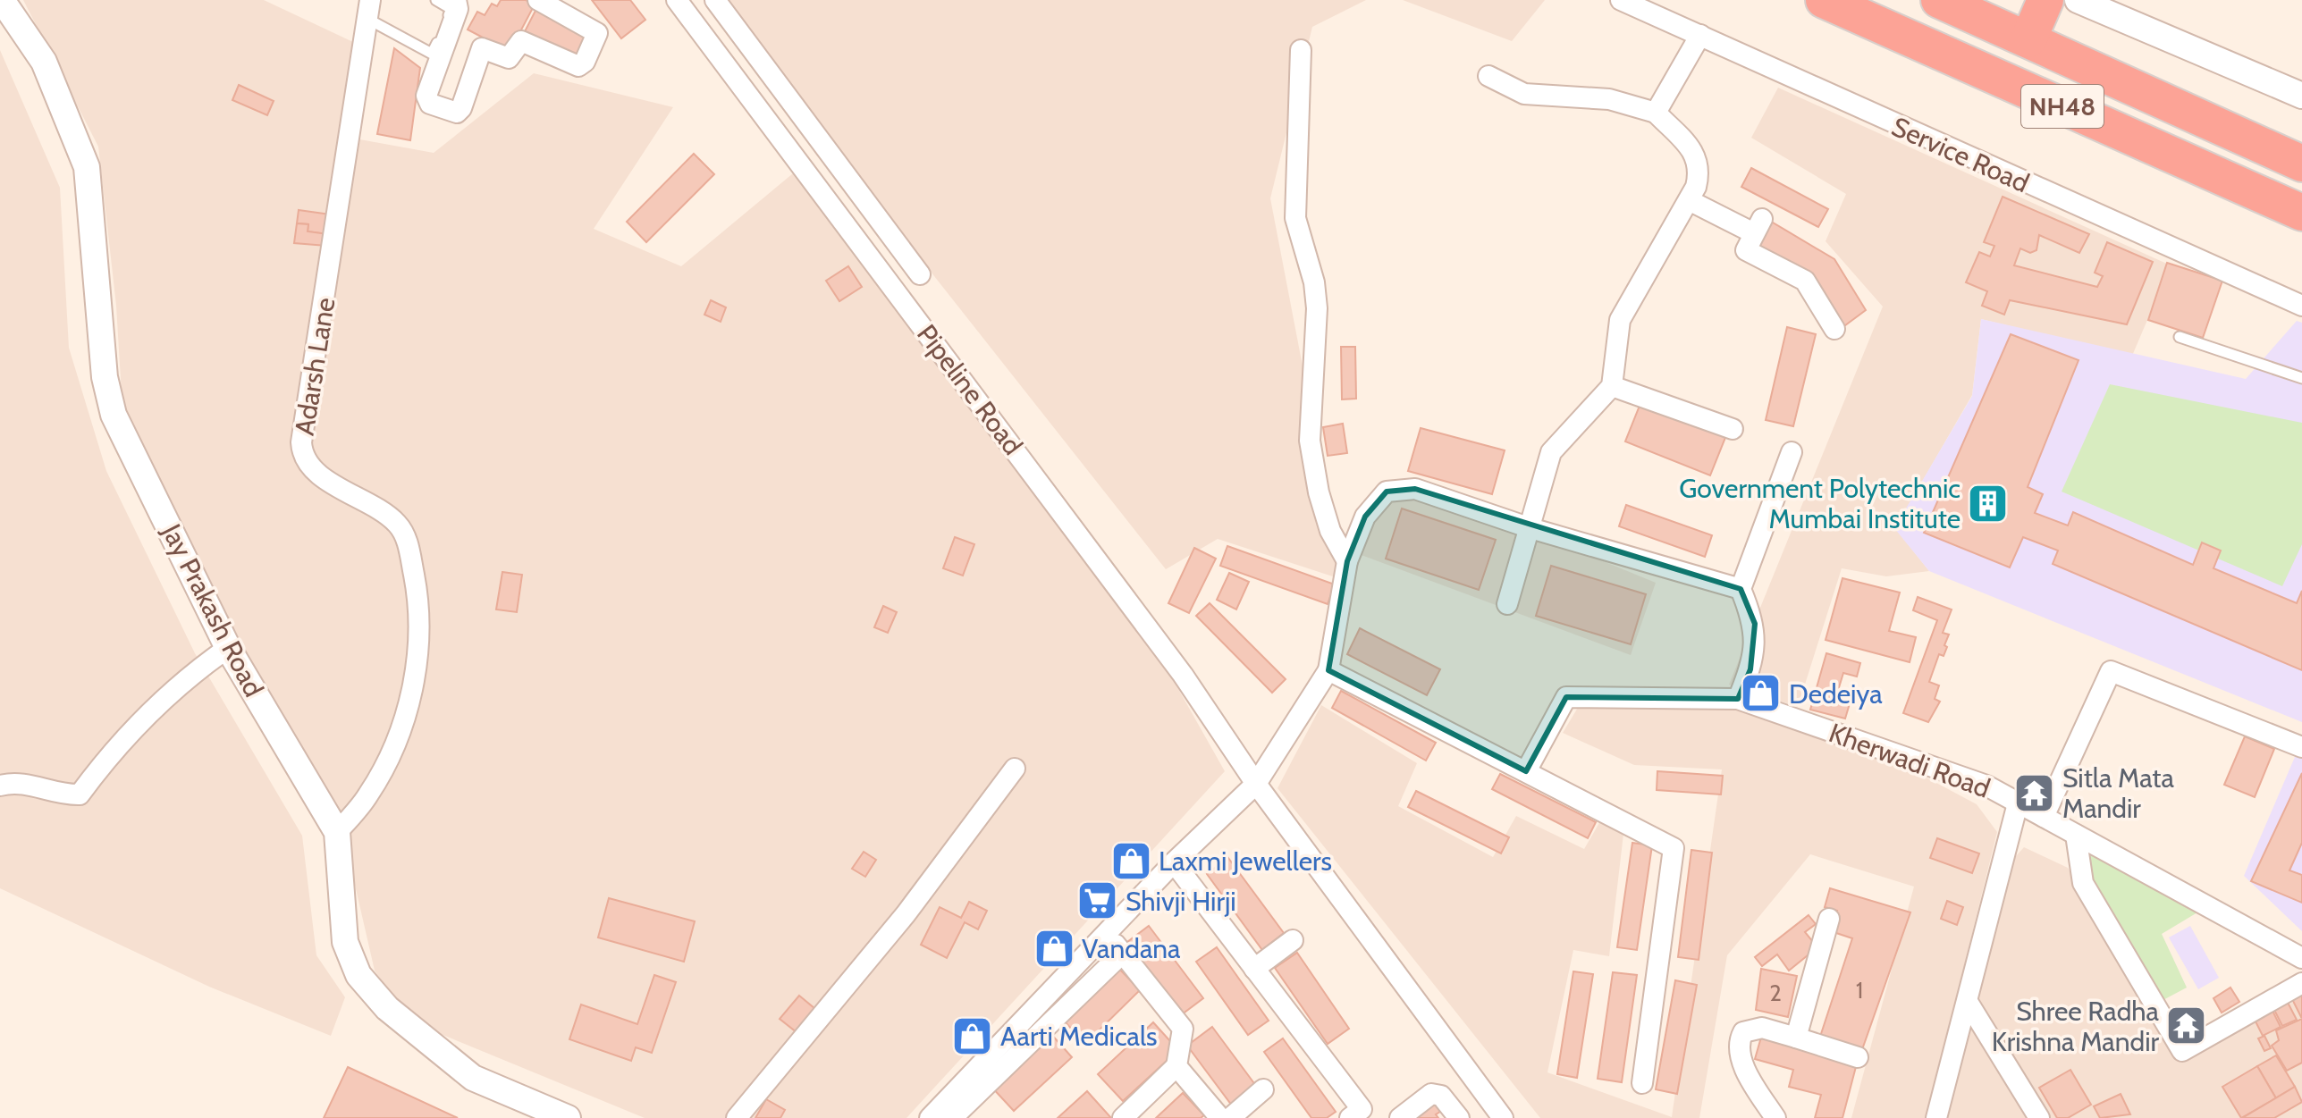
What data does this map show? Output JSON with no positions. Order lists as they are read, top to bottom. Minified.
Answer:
{"streets":{"highway":["NH48"],"street":["Service Road","Adarsh Lane","Pipeline Road","Jay Prakash Road","Kherwadi Road"]},"crossings":[["Adarsh Lane","Jay Prakash Road"]],"places":{"building":["Government Polytechnic Mumbai Institute"],"shop":["Dedeiya","Laxmi Jewellers","Vandana","Aarti Medicals"],"temple":["Sitla Mata Mandir","Shree Radha Krishna Mandir"],"supermarket":["Shivji Hirji"]},"house_numbers":["1","2"]}
